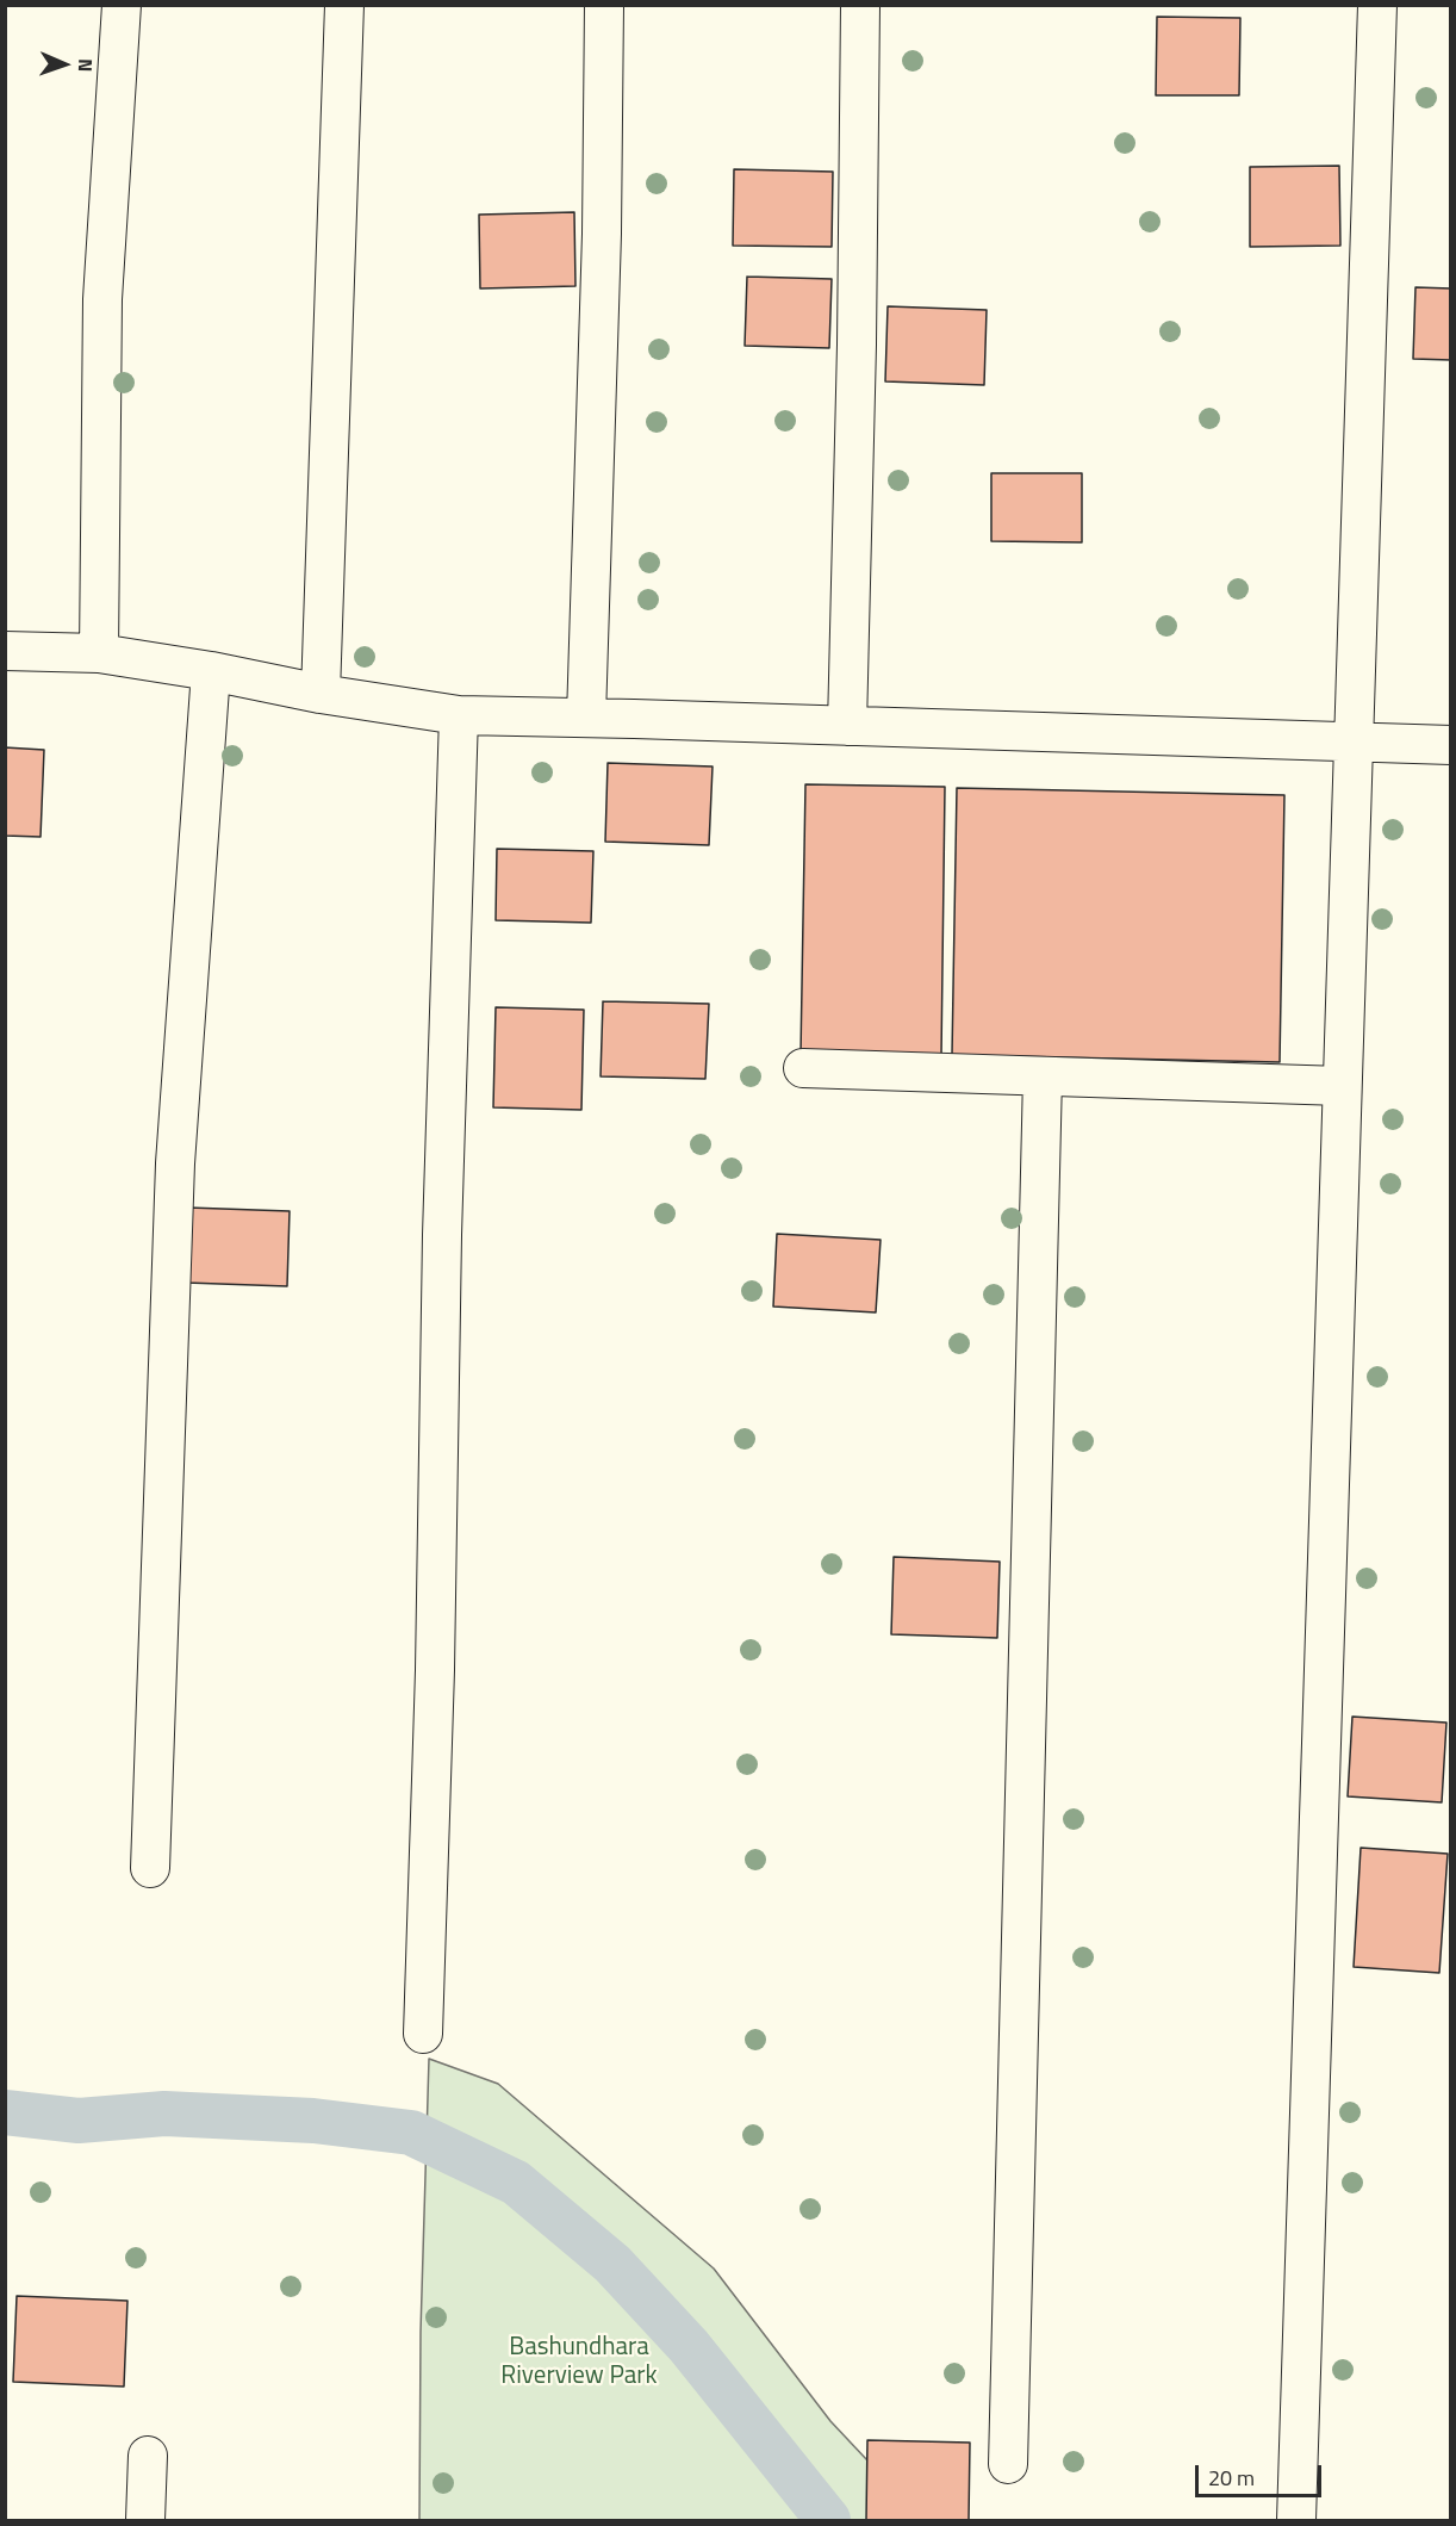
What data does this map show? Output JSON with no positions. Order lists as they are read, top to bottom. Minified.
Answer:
{"parks":["Bashundhara Riverview Park"],"scale_bar":"20 m","north":"right"}
